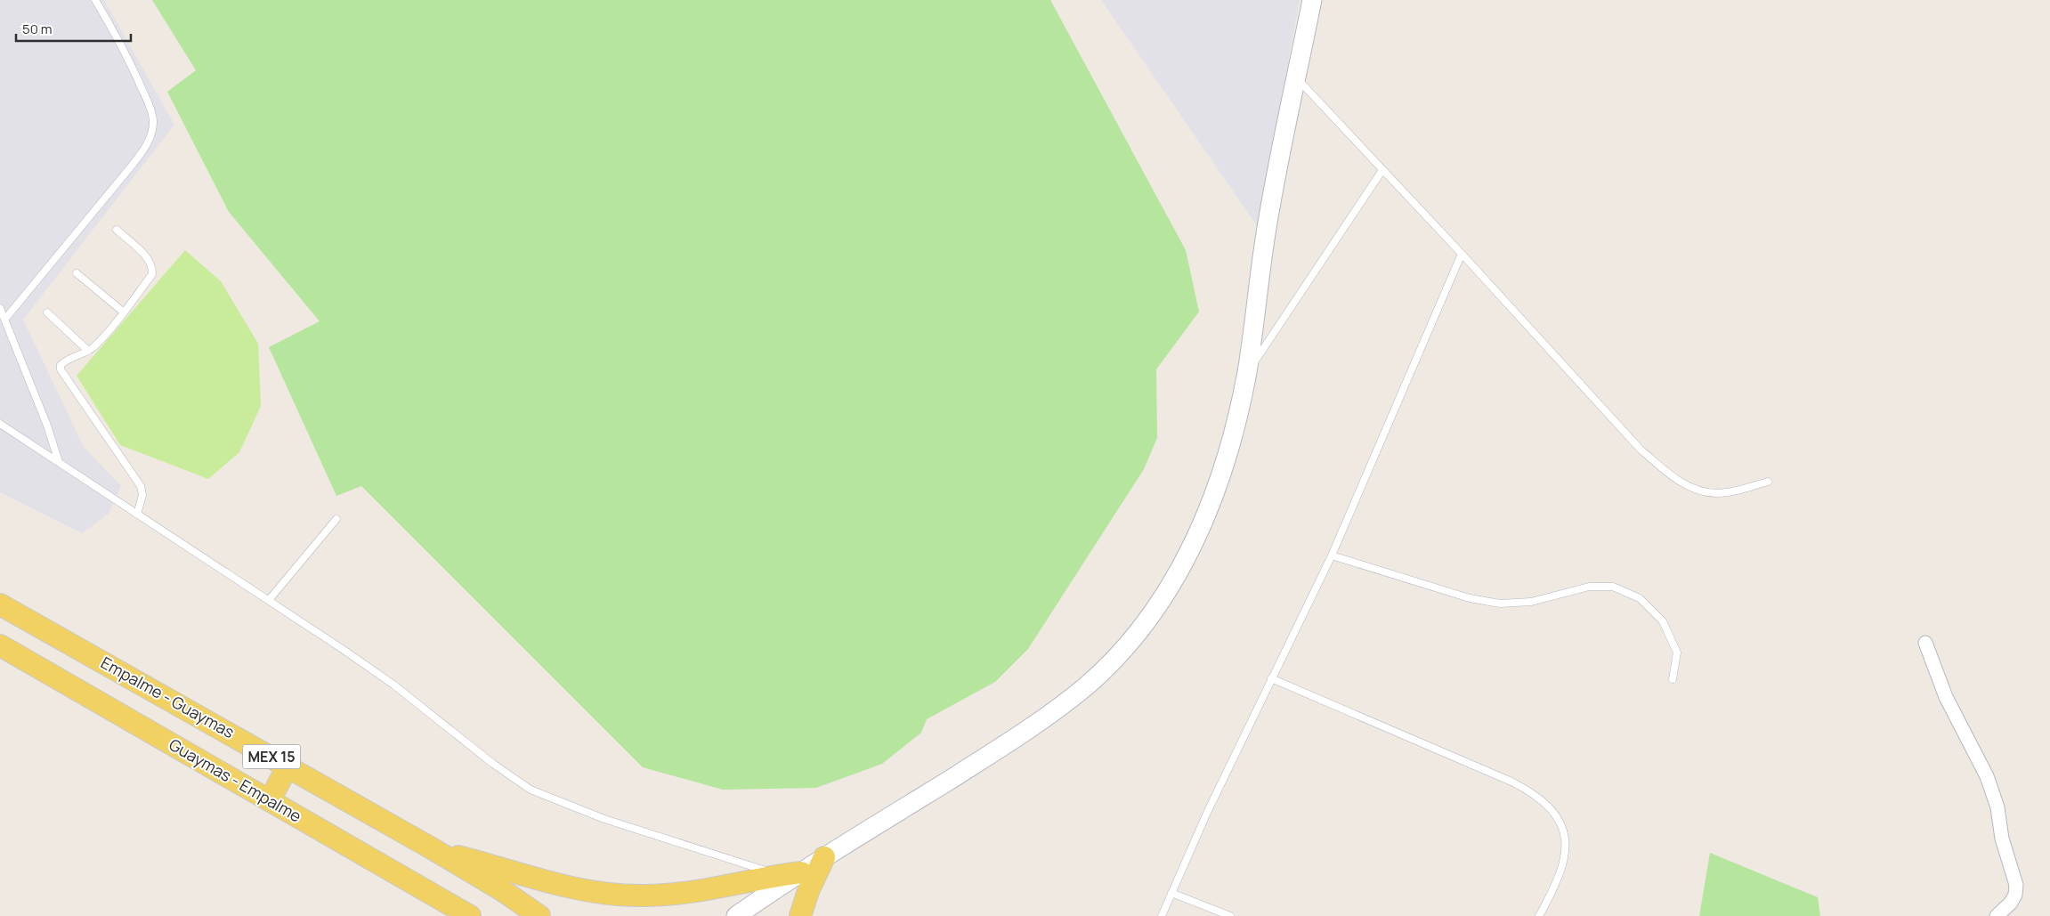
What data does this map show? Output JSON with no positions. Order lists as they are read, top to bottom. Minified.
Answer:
{"streets":{"main road":["Empalme - Guaymas","MEX 15","Guaymas - Empalme"]},"scale_bar":"50 m"}
